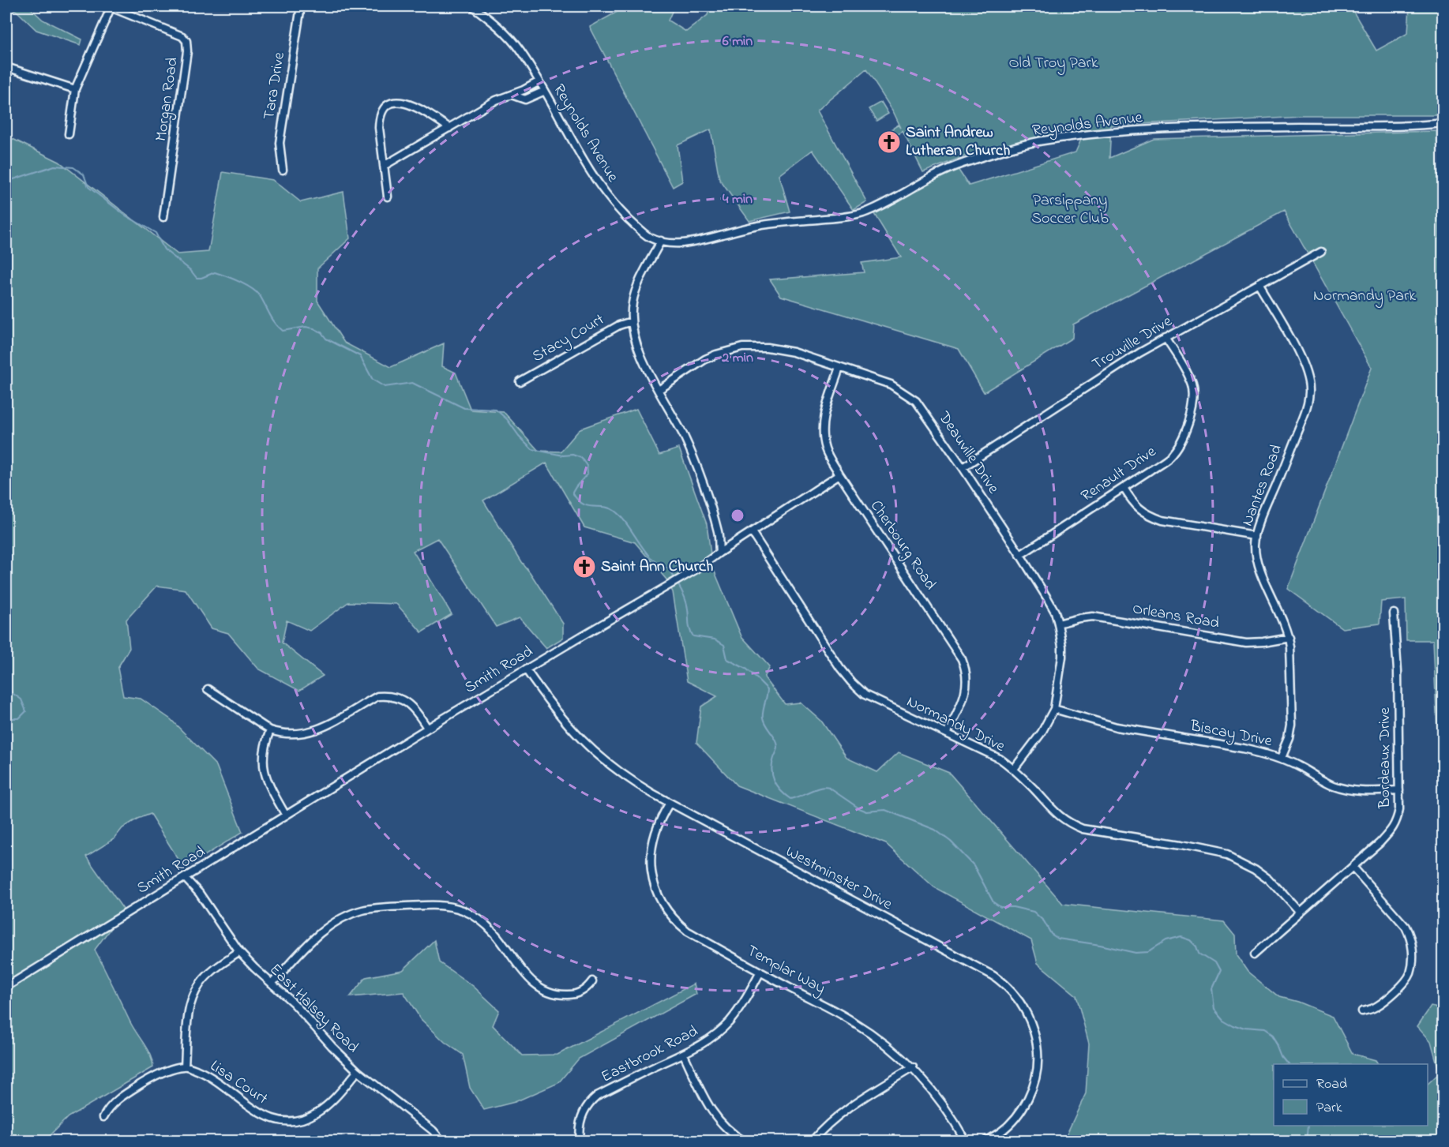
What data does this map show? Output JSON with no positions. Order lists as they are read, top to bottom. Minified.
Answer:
{"streets":{"street":["Tara Drive","Morgan Road","Reynolds Avenue","Stacy Court","Trouville Drive","Deauville Drive","Renault Drive","Nantes Road","Cherbourg Road","Orleans Road","Smith Road","Normandy Drive","Biscay Drive","Bordeaux Drive","Westminster Drive","Templar Way","East Halsey Road","Eastbrook Road","Lisa Court"]},"crossings":[["Trouville Drive","Deauville Drive"],["Trouville Drive","Renault Drive"],["Trouville Drive","Nantes Road"],["Deauville Drive","Renault Drive"],["Deauville Drive","Cherbourg Road"],["Deauville Drive","Orleans Road"],["Deauville Drive","Normandy Drive"],["Deauville Drive","Biscay Drive"],["Nantes Road","Orleans Road"],["Nantes Road","Biscay Drive"],["Cherbourg Road","Smith Road"],["Cherbourg Road","Normandy Drive"],["Smith Road","Normandy Drive"],["Smith Road","Westminster Drive"],["Smith Road","East Halsey Road"],["Normandy Drive","Bordeaux Drive"],["Biscay Drive","Bordeaux Drive"],["Westminster Drive","Templar Way"],["Templar Way","Eastbrook Road"],["East Halsey Road","Lisa Court"]],"parks":["Old Troy Park","Parsippany Soccer Club","Normandy Park"],"places":{"church":["Saint Andrew Lutheran Church","Saint Ann Church"]},"legend":["Road","Park"],"rings":["6 min","4 min","2 min"]}
